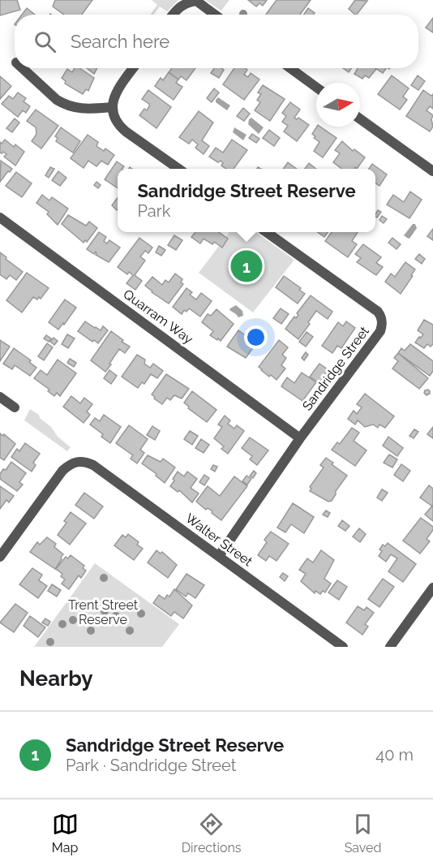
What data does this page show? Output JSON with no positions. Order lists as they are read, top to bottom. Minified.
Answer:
{"streets":{"street":["Quarram Way","Sandridge Street","Walter Street"]},"crossings":[["Quarram Way","Sandridge Street"],["Sandridge Street","Walter Street"]],"parks":["Trent Street Reserve"],"north":"right","page":{"search":"Search here","popup":["Sandridge Street Reserve","Park"],"pins":"1","heading":"Nearby","list":[{"mark":"1","name":"Sandridge Street Reserve","note":"Park · Sandridge Street","value":"40 m"}],"nav":["Map","Directions","Saved"]}}
